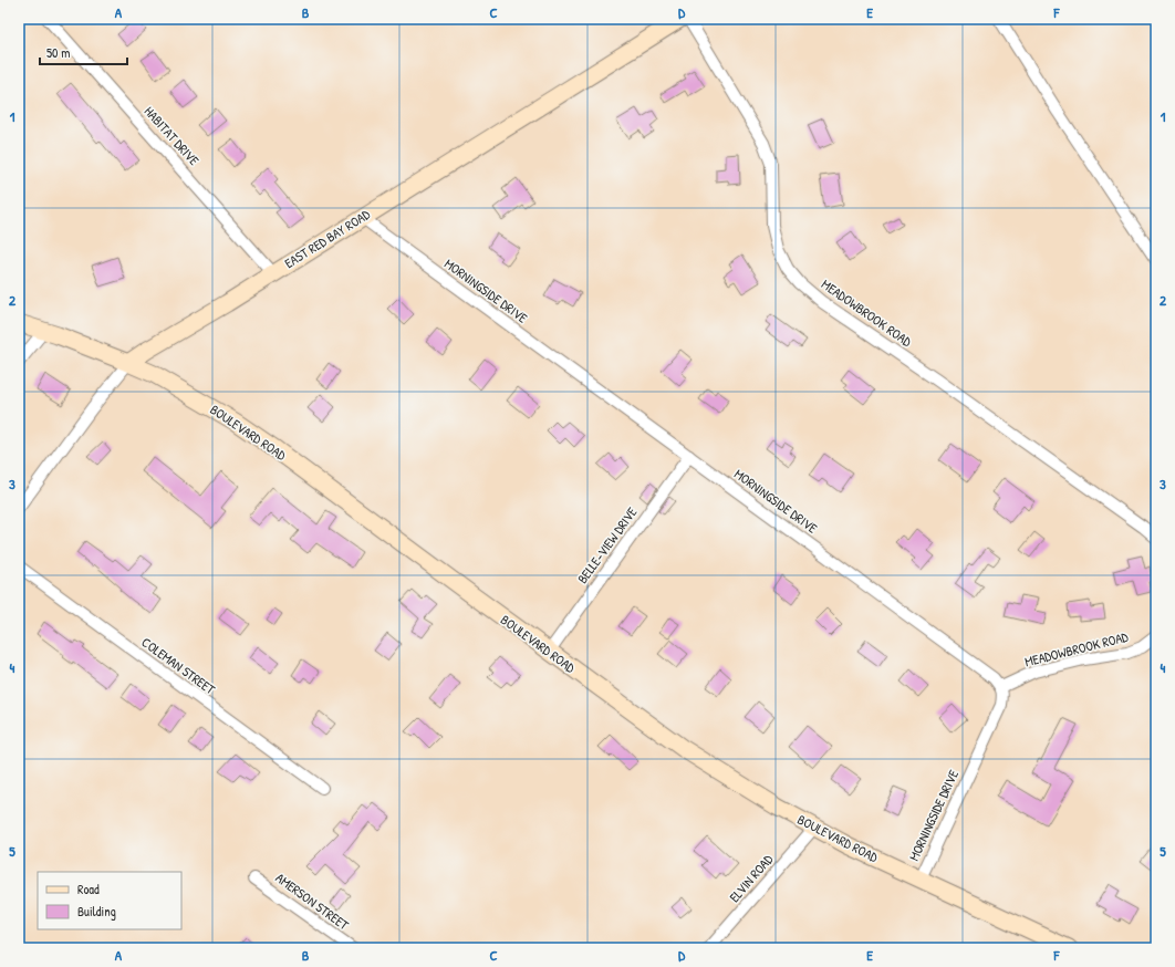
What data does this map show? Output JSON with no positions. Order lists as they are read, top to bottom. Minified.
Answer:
{"streets":{"street":["HABITAT DRIVE","EAST RED BAY ROAD","MORNINGSIDE DRIVE","MEADOWBROOK ROAD","BOULEVARD ROAD","BELLE-VIEW DRIVE","COLEMAN STREET","ELVIN ROAD","AMERSON STREET"]},"crossings":[["HABITAT DRIVE","EAST RED BAY ROAD"],["EAST RED BAY ROAD","MORNINGSIDE DRIVE"],["EAST RED BAY ROAD","BOULEVARD ROAD"],["MORNINGSIDE DRIVE","MEADOWBROOK ROAD"],["MORNINGSIDE DRIVE","BOULEVARD ROAD"],["MORNINGSIDE DRIVE","BELLE-VIEW DRIVE"],["BOULEVARD ROAD","BELLE-VIEW DRIVE"],["BOULEVARD ROAD","ELVIN ROAD"]],"legend":["Road","Building"],"scale_bar":"50 m","grid":{"columns":["A","B","C","D","E","F"],"rows":["1","2","3","4","5"]}}
